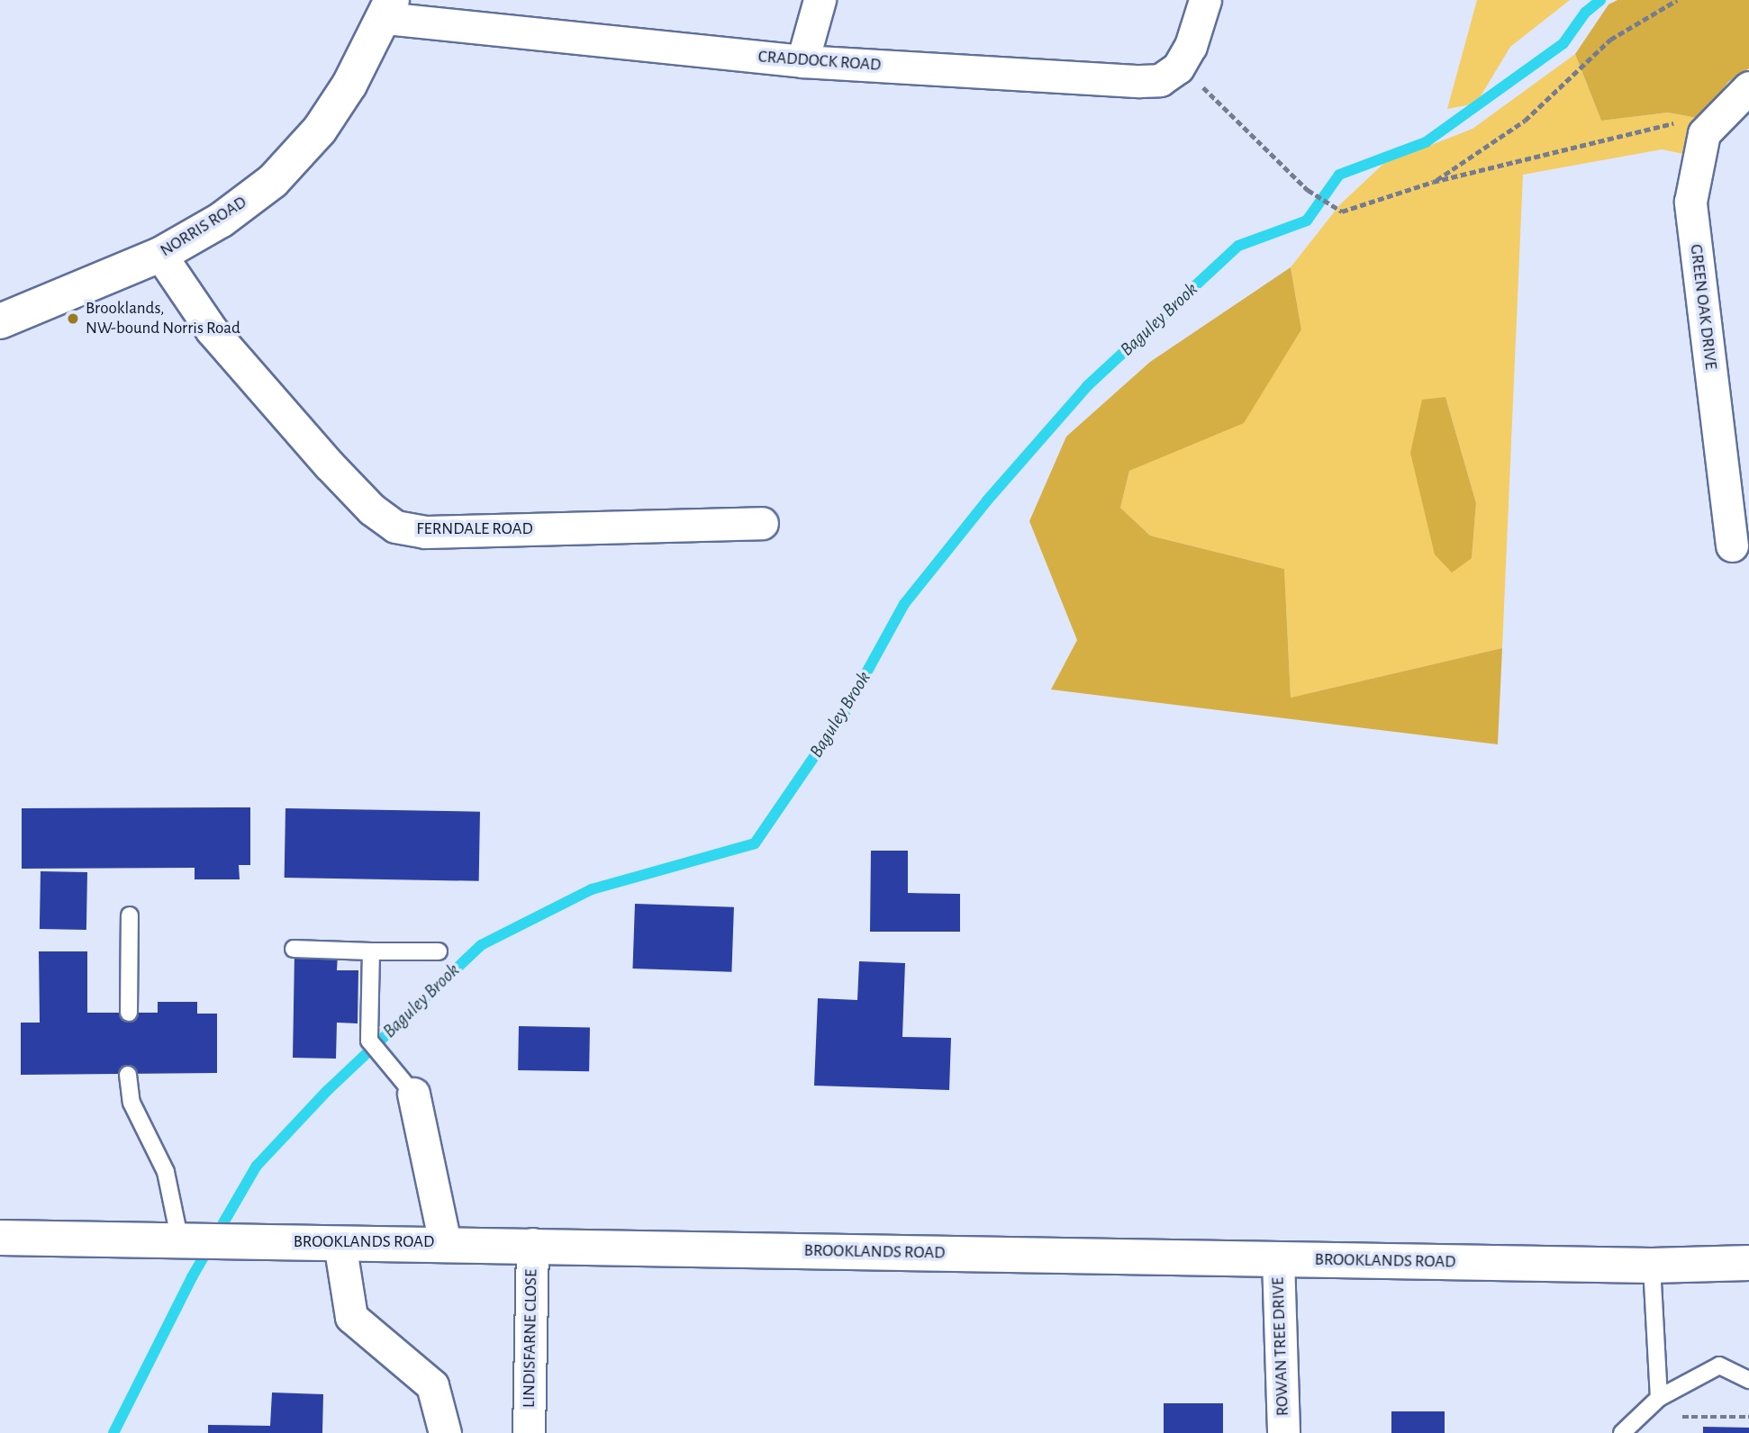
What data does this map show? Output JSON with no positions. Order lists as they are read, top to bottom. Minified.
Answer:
{"streets":{"street":["CRADDOCK ROAD","NORRIS ROAD","GREEN OAK DRIVE","FERNDALE ROAD","BROOKLANDS ROAD","LINDISFARNE CLOSE","ROWAN TREE DRIVE"]},"crossings":[["CRADDOCK ROAD","NORRIS ROAD"],["NORRIS ROAD","FERNDALE ROAD"],["BROOKLANDS ROAD","LINDISFARNE CLOSE"],["BROOKLANDS ROAD","ROWAN TREE DRIVE"]],"water":["Baguley Brook"],"places":["Brooklands, NW-bound Norris Road"]}
